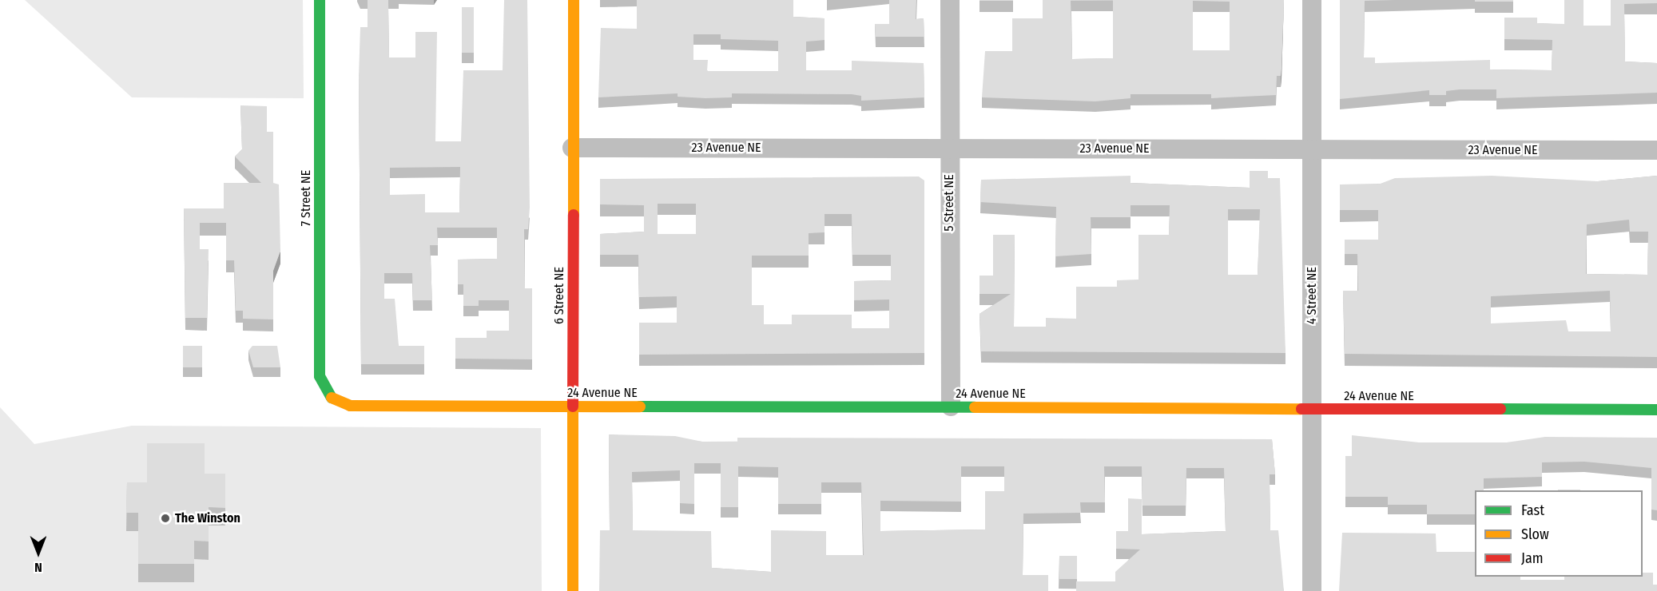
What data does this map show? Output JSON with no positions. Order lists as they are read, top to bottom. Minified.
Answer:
{"streets":{"street":["23 Avenue NE","7 Street NE","5 Street NE","6 Street NE","4 Street NE","24 Avenue NE"]},"crossings":[["23 Avenue NE","5 Street NE"],["23 Avenue NE","6 Street NE"],["23 Avenue NE","4 Street NE"],["7 Street NE","24 Avenue NE"],["5 Street NE","24 Avenue NE"],["6 Street NE","24 Avenue NE"],["4 Street NE","24 Avenue NE"]],"places":["The Winston"],"legend":["Fast","Slow","Jam"],"north":"bottom"}
